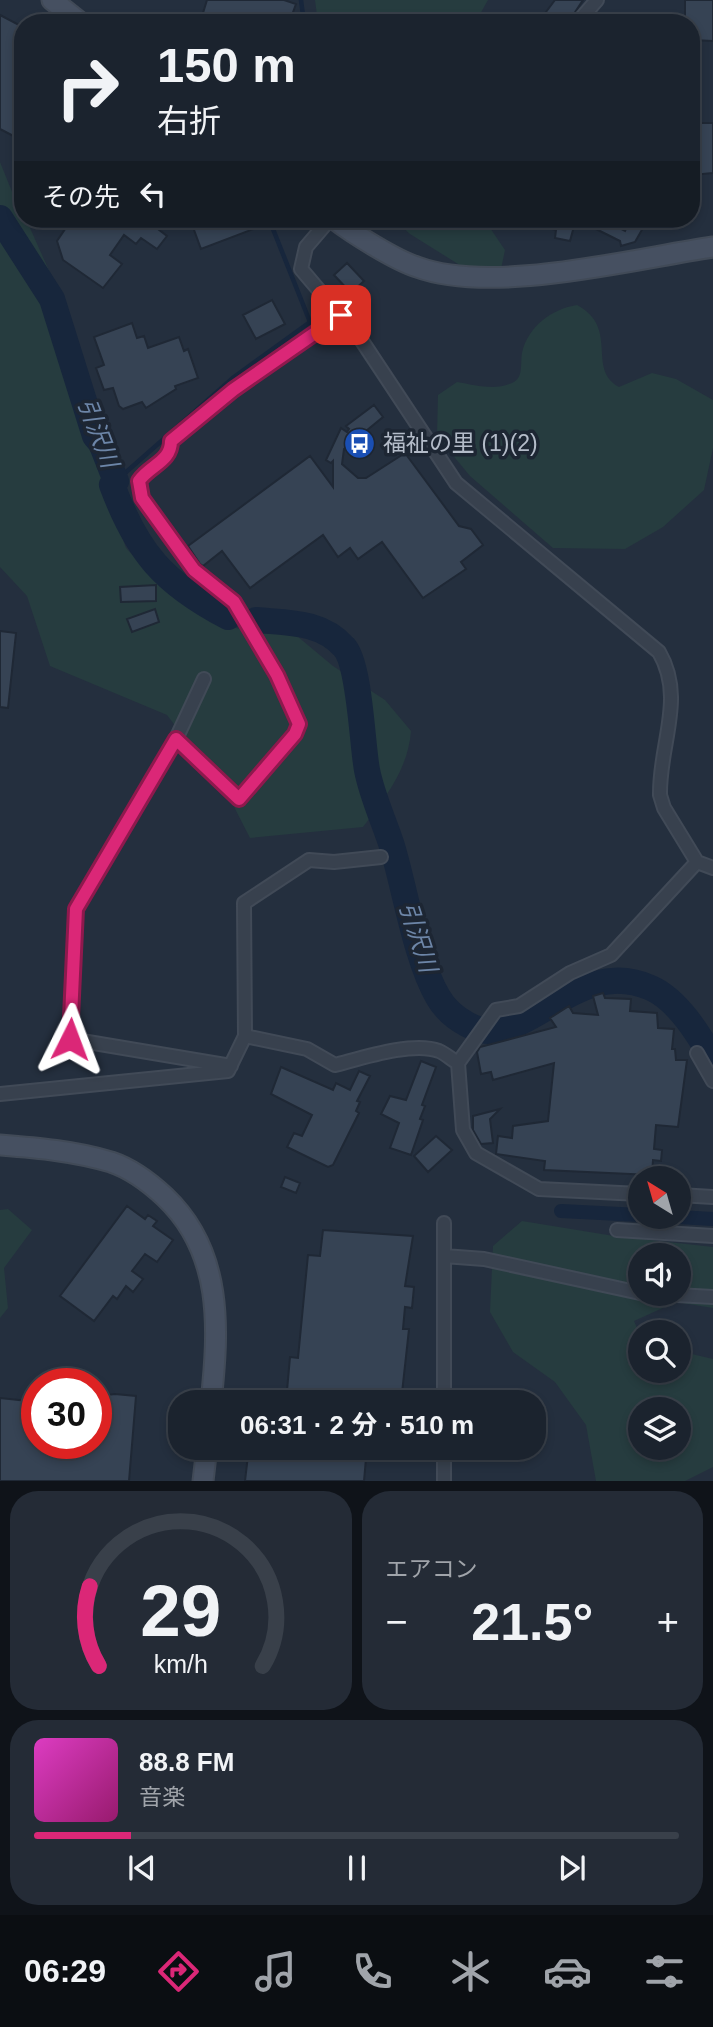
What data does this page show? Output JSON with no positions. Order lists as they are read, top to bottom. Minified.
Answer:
{"water":["引沢川"],"places":{"bus stop":["福祉の里 (1)(2)"]},"north":"top left","page":{"turn":["150 m","右折"],"then":"その先","limit":"30","trip":"06:31 · 2 分 · 510 m","tile":"エアコン","heat":["−","21.5°","+"],"song":["88.8 FM","音楽"],"tabs":"06:29","gauge":["29","km/h"]}}
